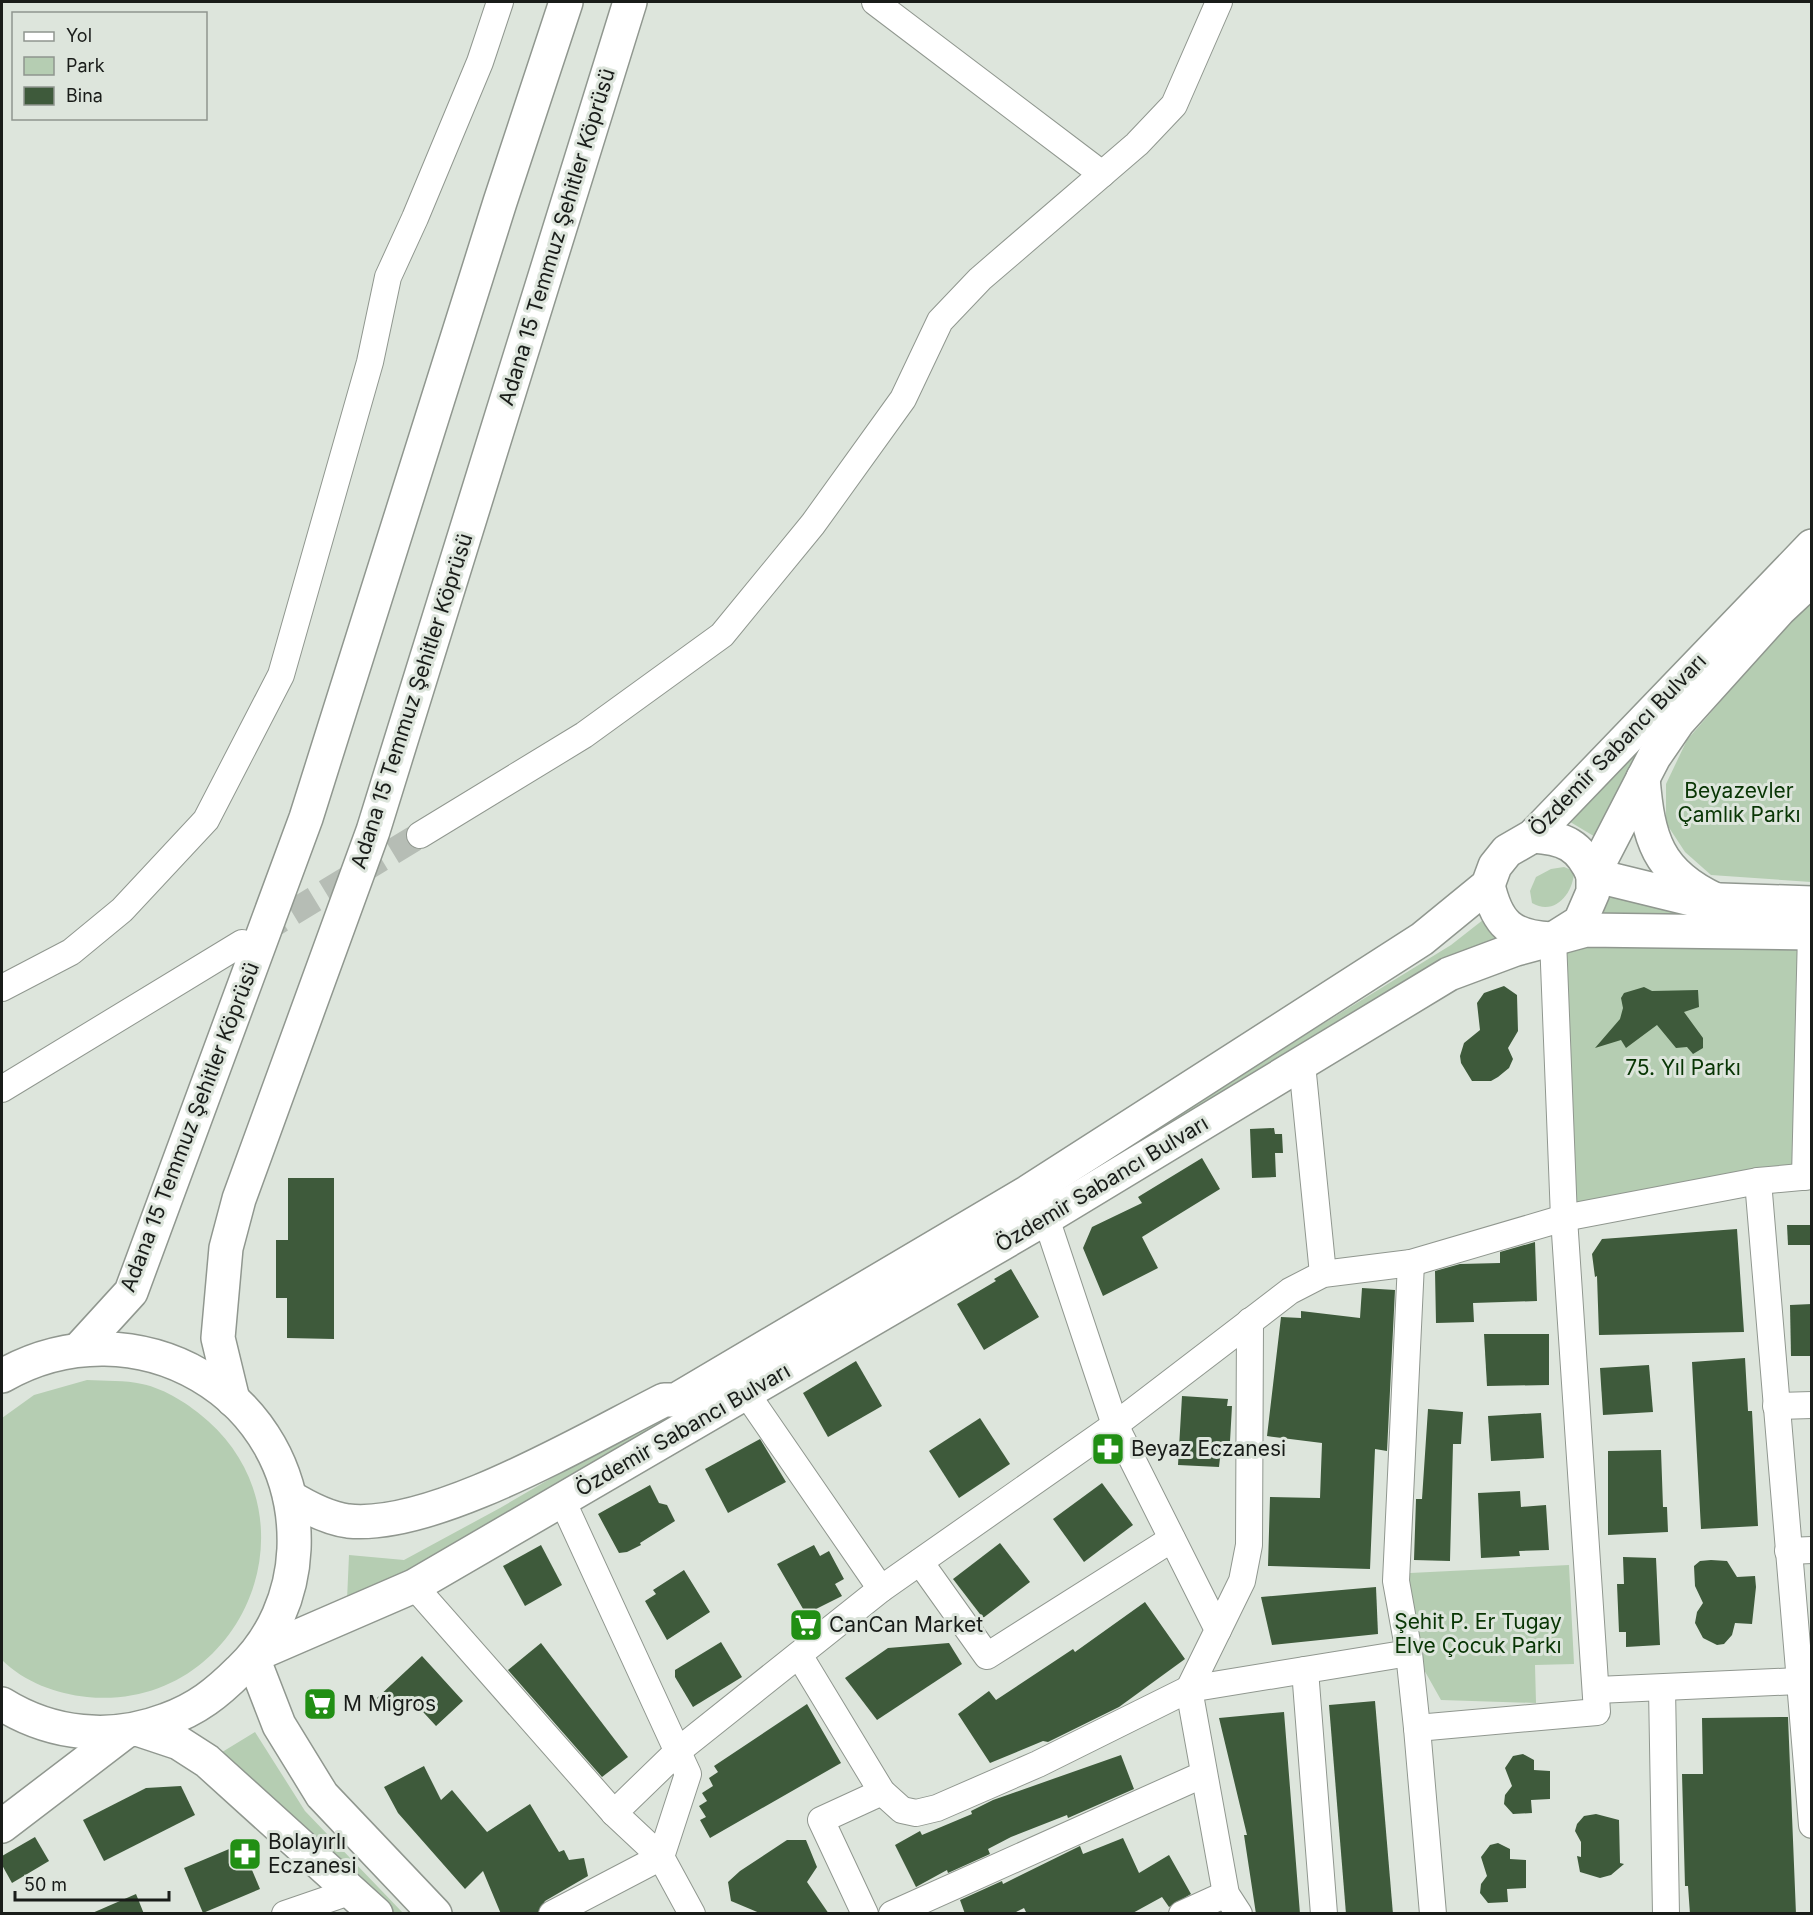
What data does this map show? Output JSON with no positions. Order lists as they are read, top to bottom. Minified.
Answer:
{"streets":{"main road":["Adana 15 Temmuz Şehitler Köprüsü","Özdemir Sabancı Bulvarı"]},"parks":["Beyazevler Çamlık Parkı","75. Yıl Parkı","Şehit P. Er Tugay Elve Çocuk Parkı"],"places":{"pharmacy":["Beyaz Eczanesi","Bolayırlı Eczanesi"],"supermarket":["CanCan Market","M Migros"]},"legend":["Yol","Park","Bina"],"scale_bar":"50 m"}
